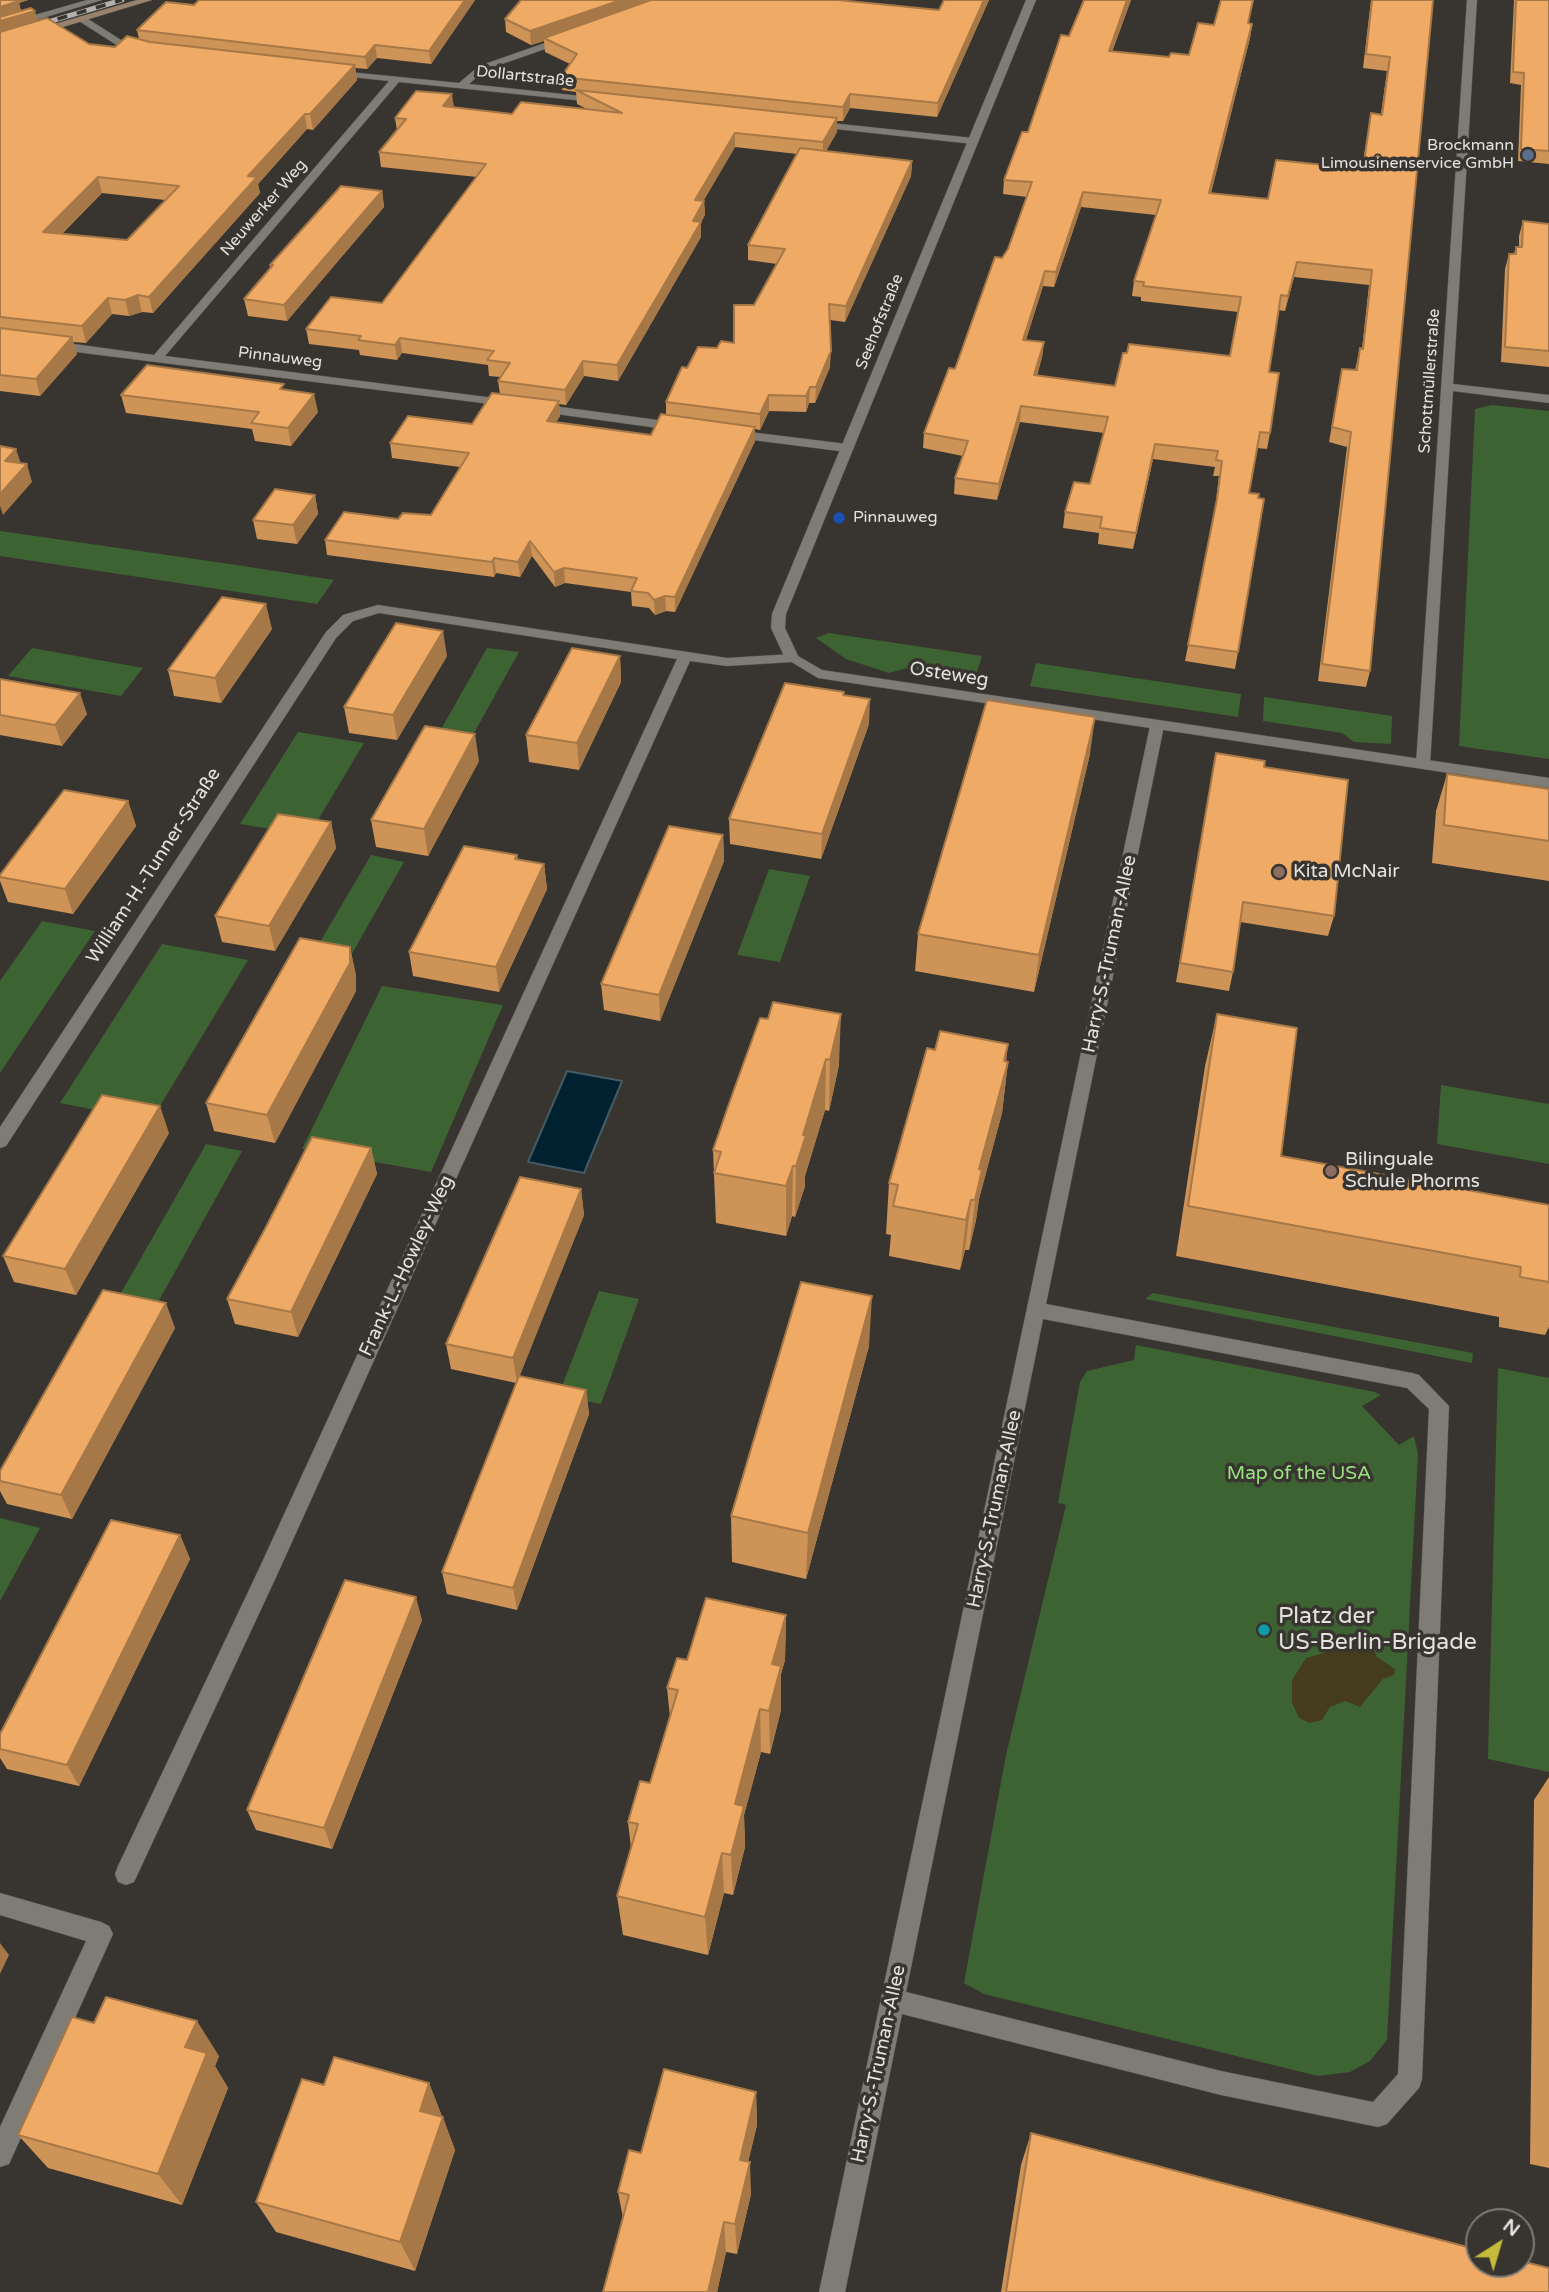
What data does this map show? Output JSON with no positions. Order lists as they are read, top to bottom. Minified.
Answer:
{"streets":{"street":["Dollartstraße","Neuwerker Weg","Seehofstraße","Pinnauweg","Schottmüllerstraße","Osteweg","William-H.-Tunner-Straße","Harry-S.-Truman-Allee","Frank-L.-Howley-Weg"]},"crossings":[["Dollartstraße","Neuwerker Weg"],["Neuwerker Weg","Pinnauweg"],["Seehofstraße","Osteweg"],["Schottmüllerstraße","Osteweg"],["Osteweg","Harry-S.-Truman-Allee"],["William-H.-Tunner-Straße","Frank-L.-Howley-Weg"]],"parks":["Map of the USA"],"places":["Brockmann Limousinenservice GmbH","Pinnauweg","Kita McNair","Bilinguale Schule Phorms","Platz der US-Berlin-Brigade"],"north":"top right"}
